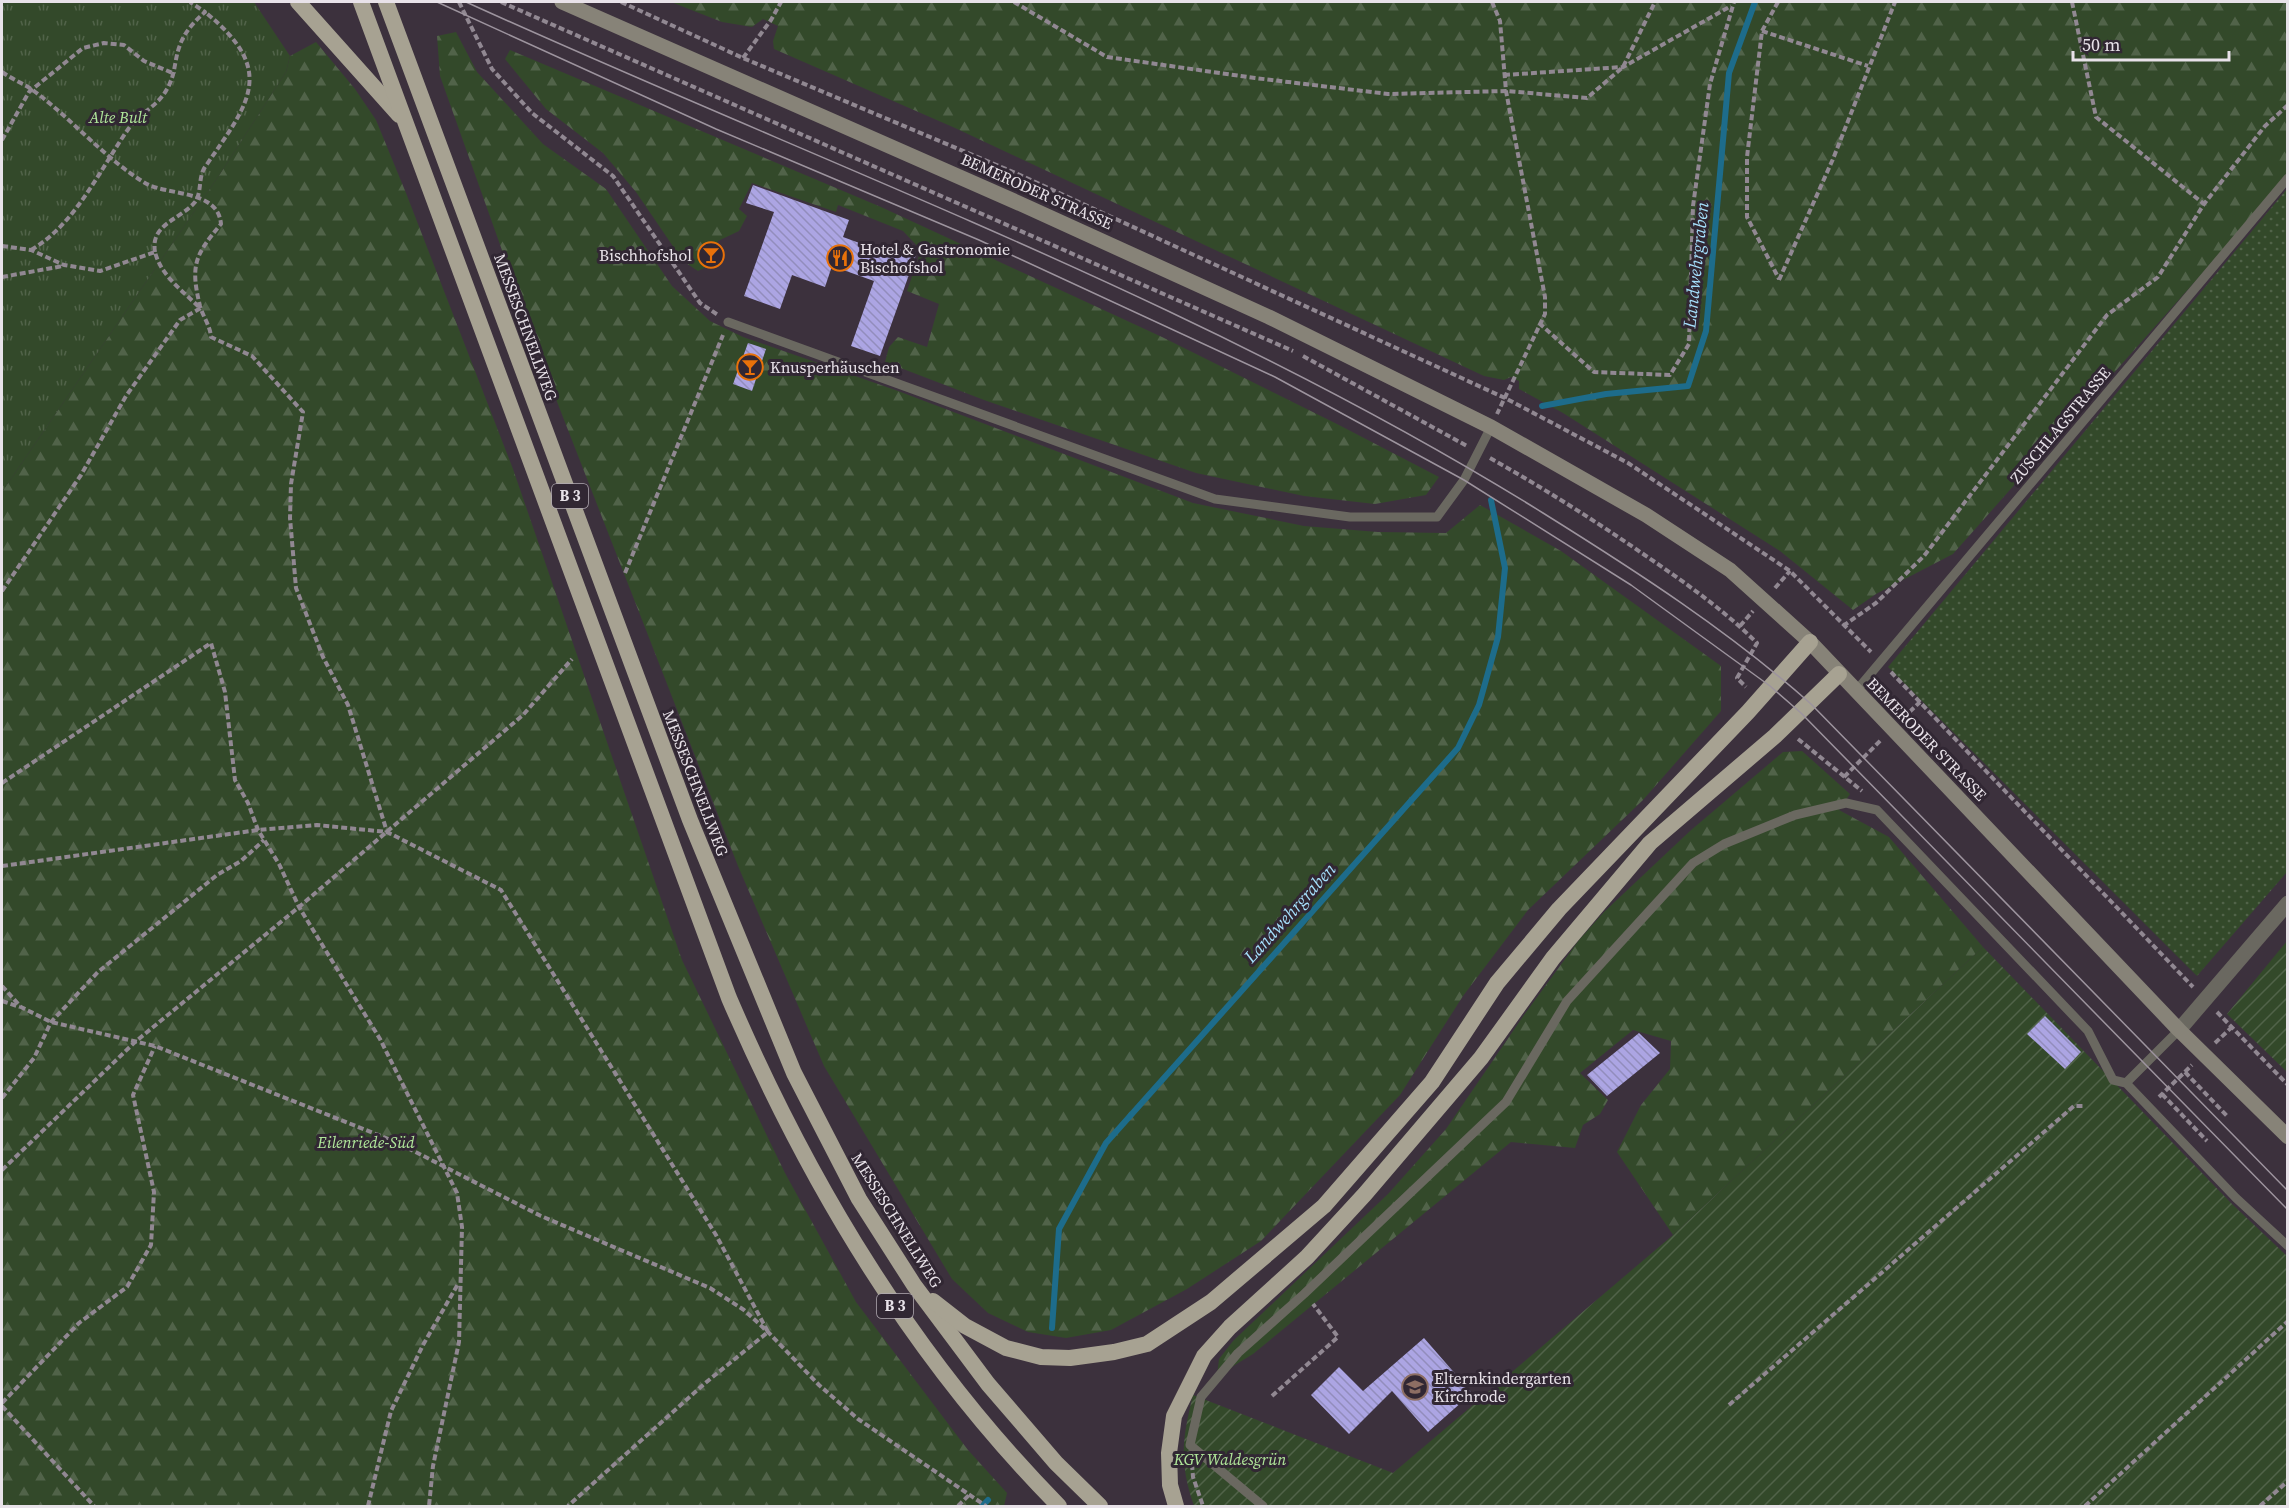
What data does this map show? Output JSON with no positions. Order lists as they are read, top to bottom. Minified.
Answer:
{"streets":{"highway":["MESSESCHNELLWEG","B 3"],"main road":["BEMERODER STRASSE"],"lane":["ZUSCHLAGSTRASSE"]},"crossings":[["BEMERODER STRASSE","ZUSCHLAGSTRASSE"]],"water":["Landwehrgraben"],"parks":["Alte Bult","Eilenriede-Süd","KGV Waldesgrün"],"places":{"bar":["Bischhofshol","Knusperhäuschen"],"restaurant":["Hotel & Gastronomie Bischofshol"],"school or university":["Elternkindergarten Kirchrode"]},"scale_bar":"50 m"}
